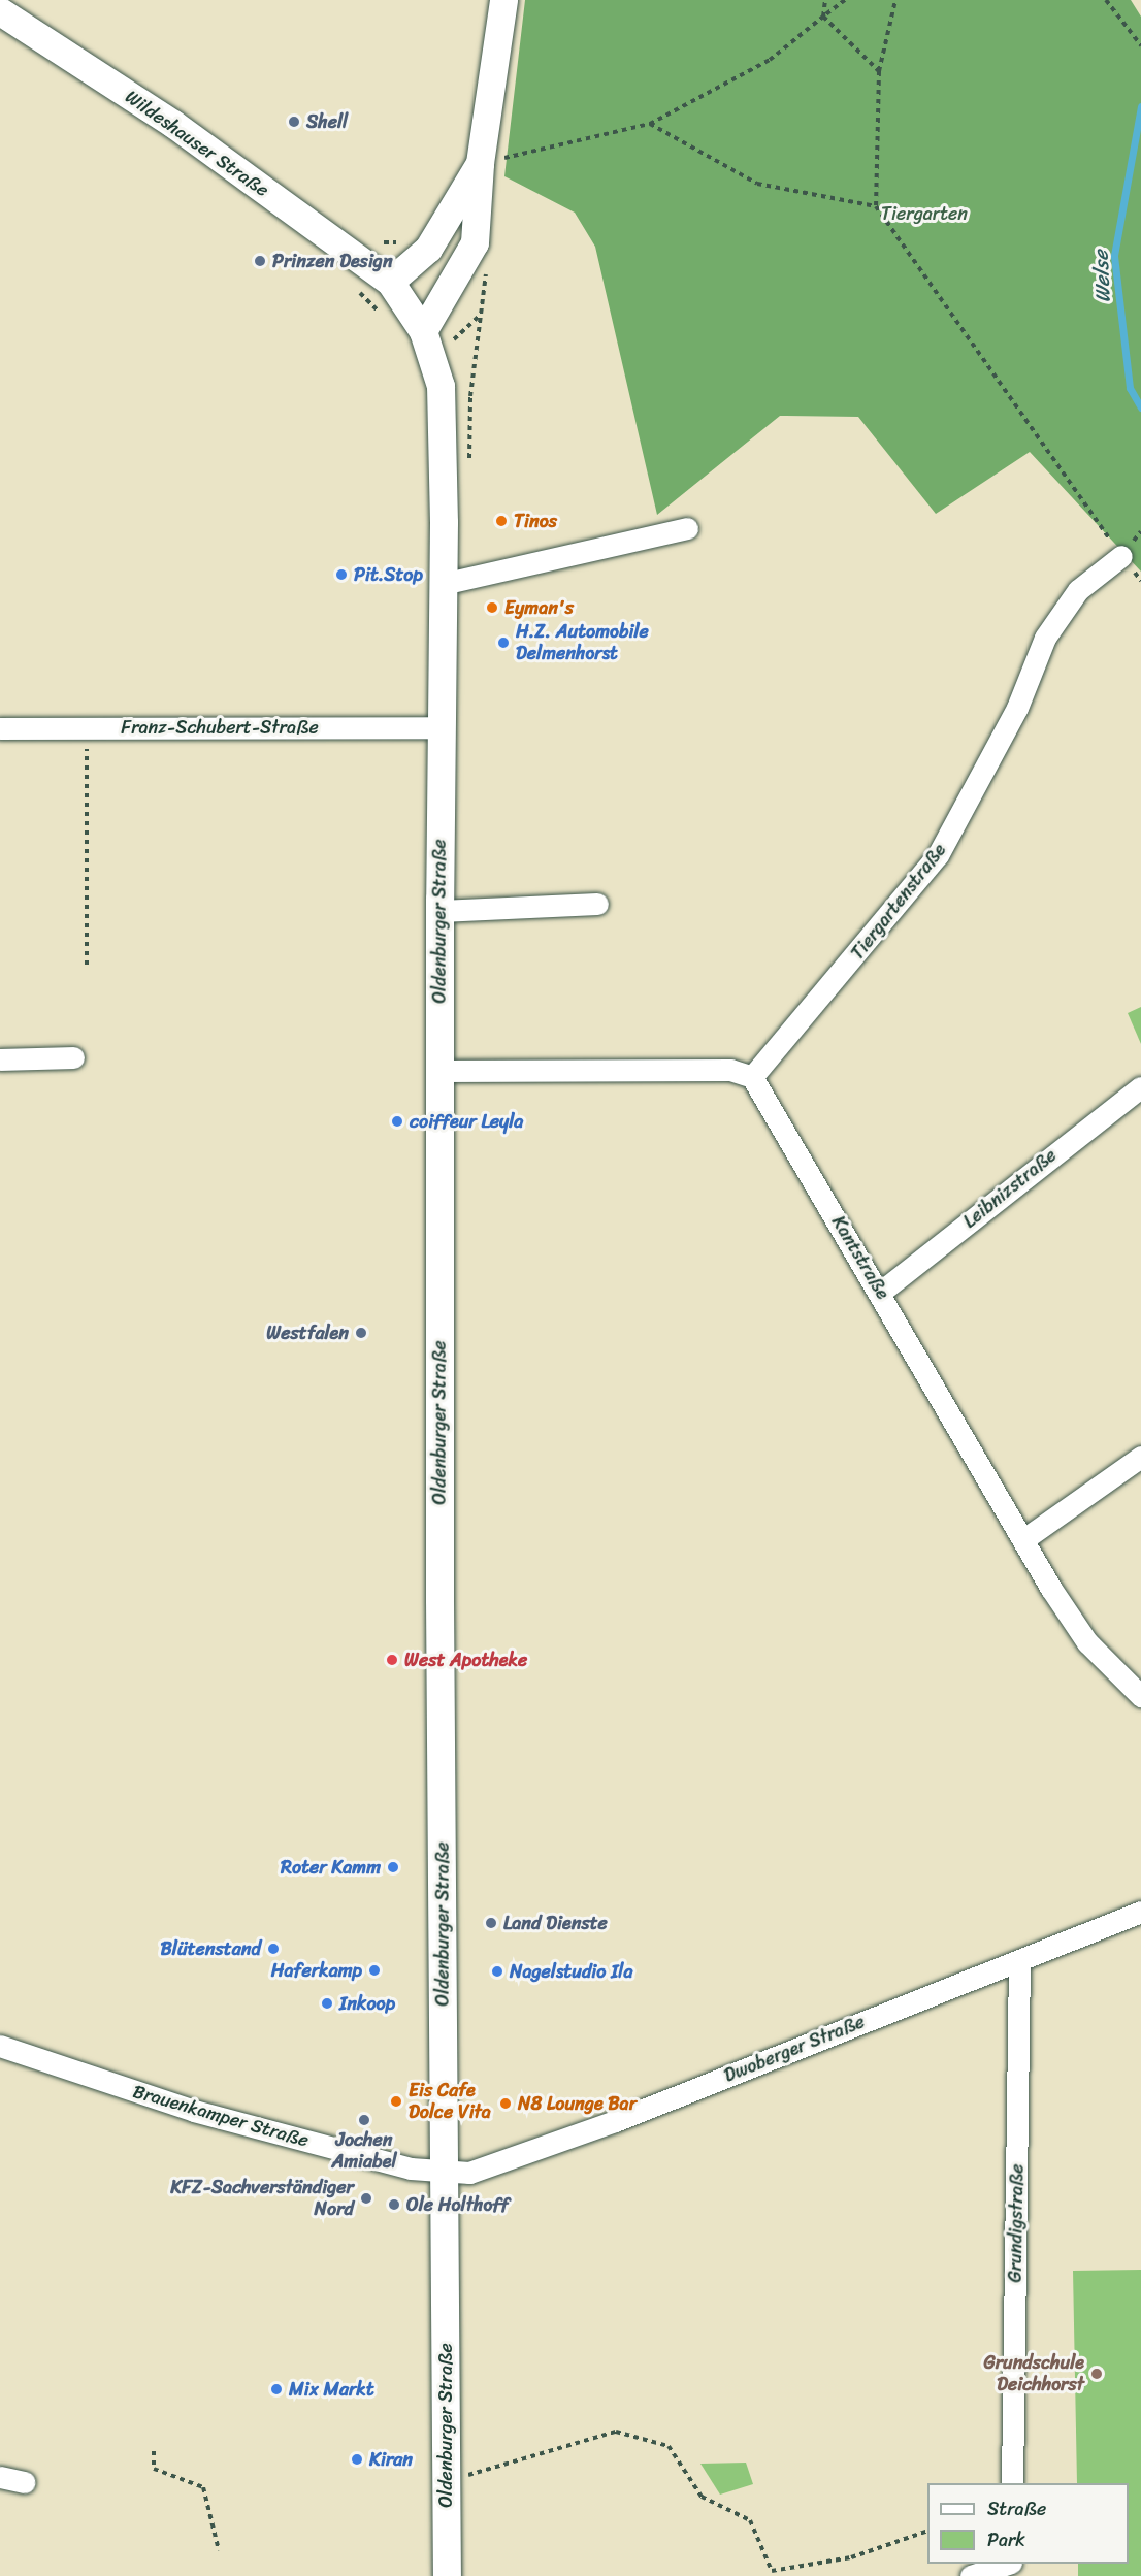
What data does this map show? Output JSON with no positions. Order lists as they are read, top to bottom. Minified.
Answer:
{"streets":{"main road":["Wildeshauser Straße","Oldenburger Straße"],"street":["Franz-Schubert-Straße","Tiergartenstraße","Leibnizstraße","Kantstraße","Dwoberger Straße","Brauenkamper Straße","Grundigstraße"]},"crossings":[["Wildeshauser Straße","Oldenburger Straße"],["Franz-Schubert-Straße","Oldenburger Straße"],["Tiergartenstraße","Kantstraße"],["Oldenburger Straße","Dwoberger Straße"],["Oldenburger Straße","Brauenkamper Straße"],["Leibnizstraße","Kantstraße"],["Dwoberger Straße","Brauenkamper Straße"],["Dwoberger Straße","Grundigstraße"]],"water":["Welse"],"parks":["Tiergarten"],"places":["Shell","Prinzen Design","Tinos","Pit.Stop","Eyman's","H.Z. Automobile Delmenhorst","coiffeur Leyla","Westfalen","West Apotheke","Roter Kamm","Land Dienste","Blütenstand","Haferkamp","Nagelstudio Ila","Inkoop","Eis Cafe Dolce Vita","N8 Lounge Bar","Jochen Amiabel","KFZ-Sachverständiger Nord","Ole Holthoff","Grundschule Deichhorst","Mix Markt","Kiran"],"legend":["Straße","Park"]}
